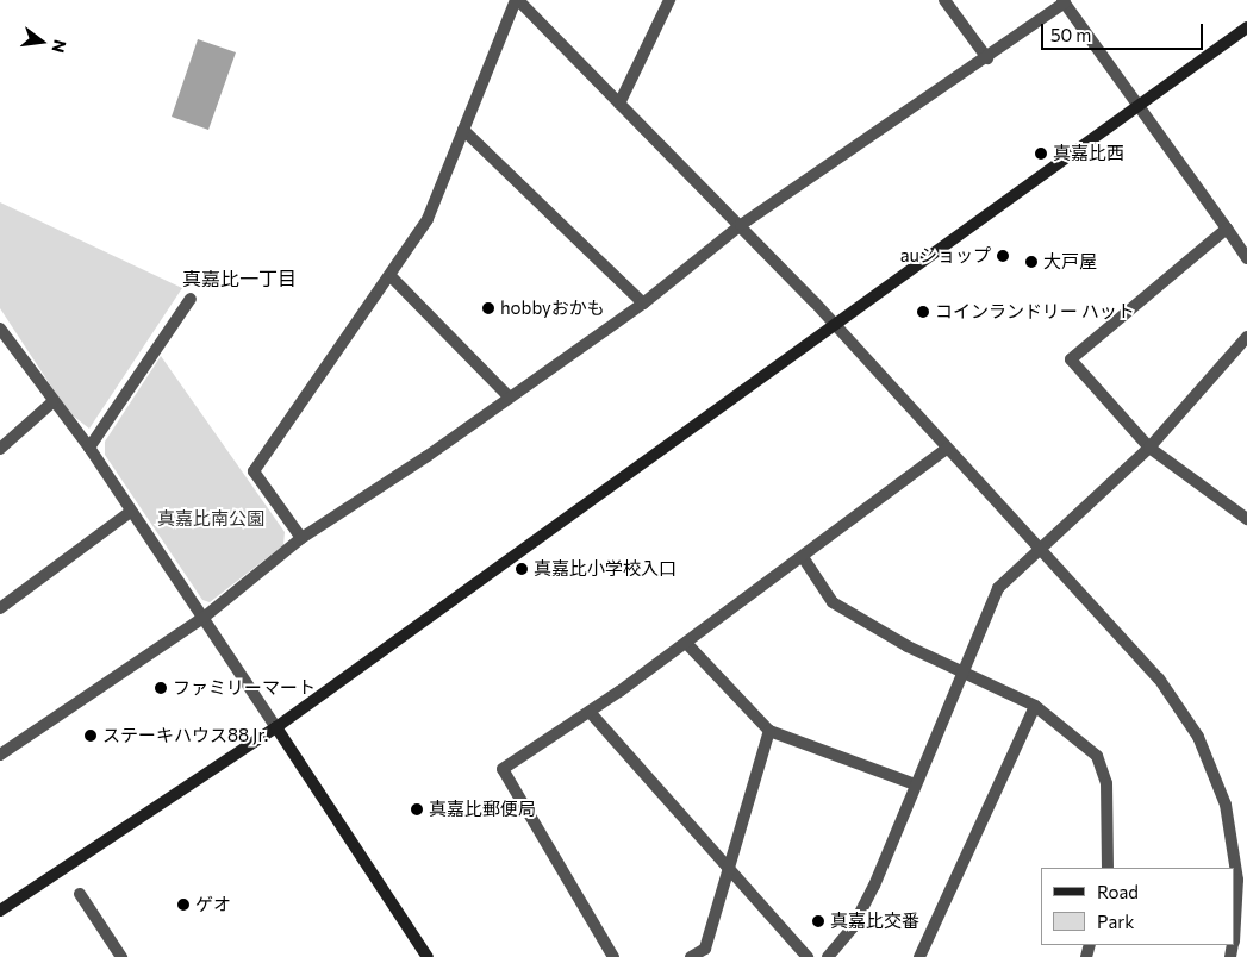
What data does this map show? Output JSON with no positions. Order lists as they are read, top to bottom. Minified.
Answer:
{"districts":["真嘉比一丁目"],"parks":["真嘉比南公園"],"places":["真嘉比西","auショップ","大戸屋","hobbyおかも","コインランドリー ハット","真嘉比小学校入口","ファミリーマート","ステーキハウス88 Jr.","真嘉比郵便局","ゲオ","真嘉比交番"],"legend":["Road","Park"],"scale_bar":"50 m","north":"right"}
